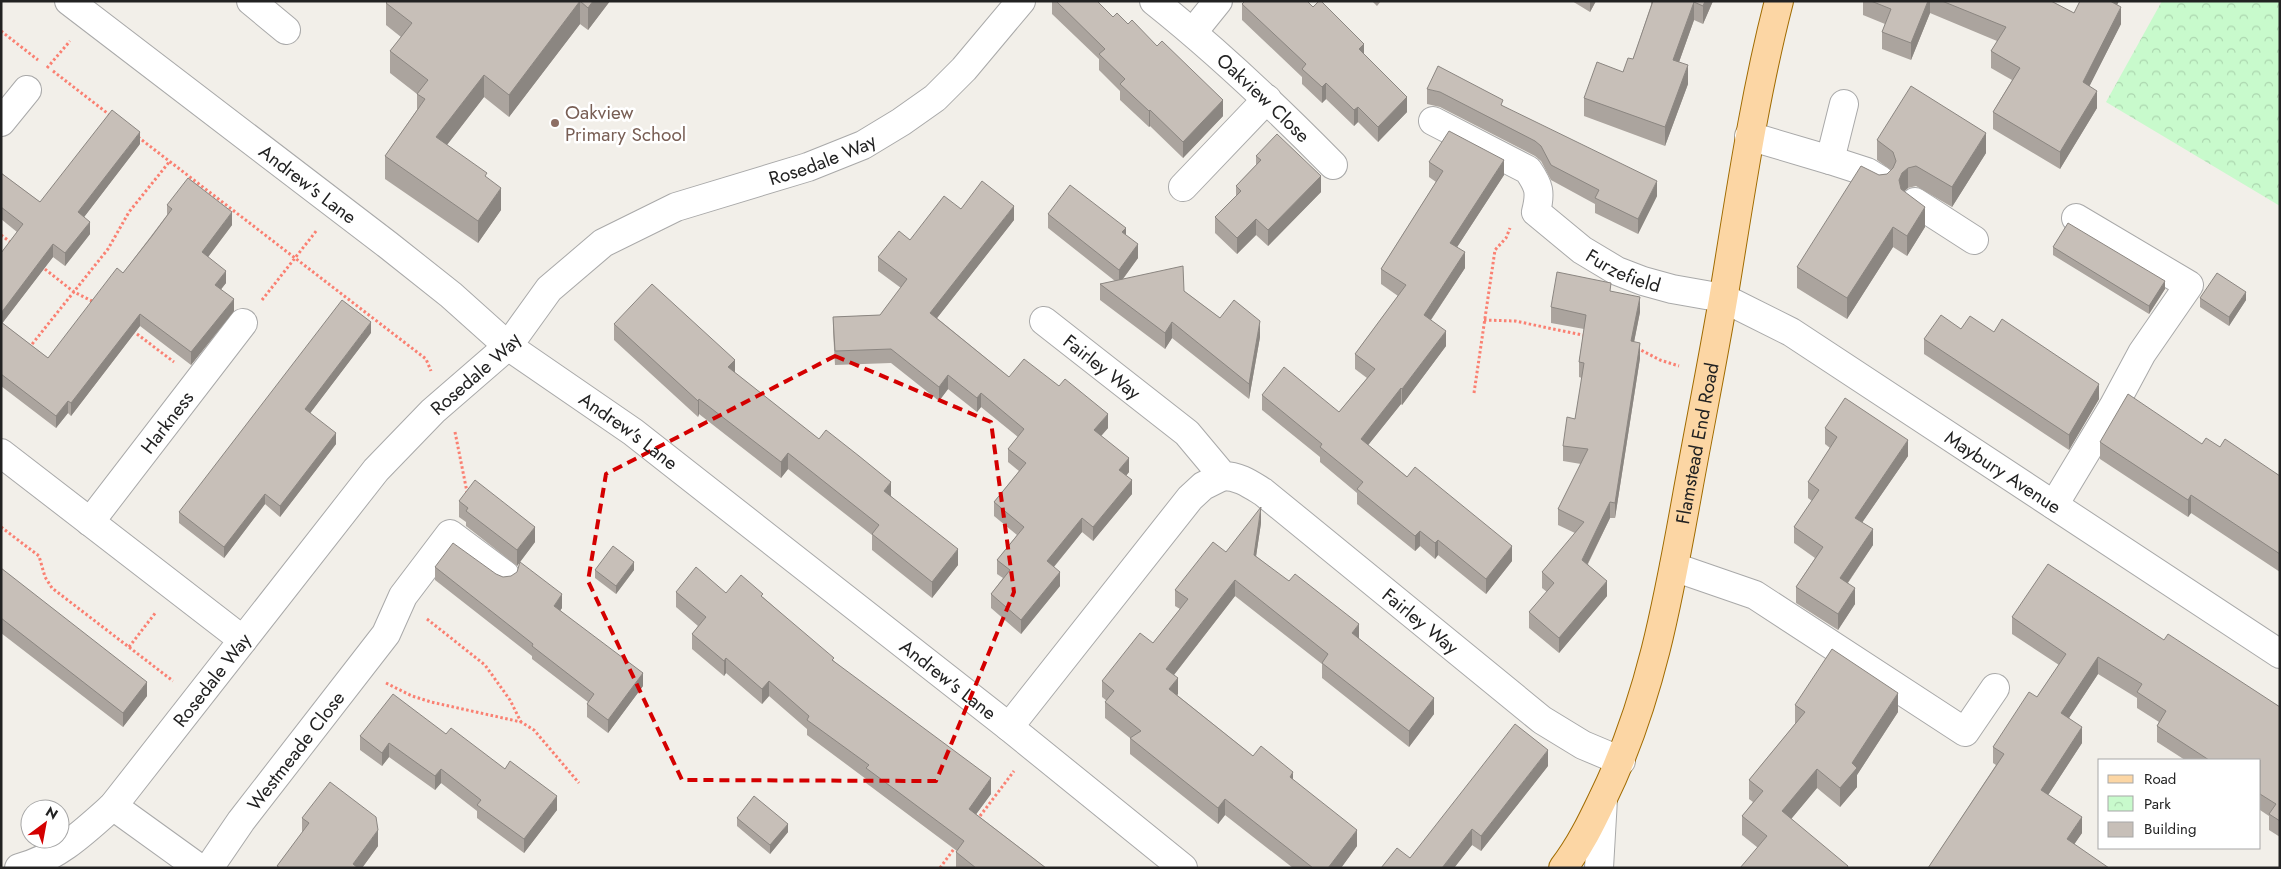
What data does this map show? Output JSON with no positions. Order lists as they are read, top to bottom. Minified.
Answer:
{"streets":{"main road":["Flamstead End Road"],"street":["Oakview Close","Rosedale Way","Andrew's Lane","Furzefield","Fairley Way","Harkness","Maybury Avenue","Westmeade Close"]},"crossings":[["Rosedale Way","Andrew's Lane"],["Furzefield","Flamstead End Road"],["Furzefield","Maybury Avenue"],["Fairley Way","Flamstead End Road"],["Flamstead End Road","Maybury Avenue"]],"places":["Oakview Primary School"],"legend":["Road","Park","Building"],"north":"top right"}
